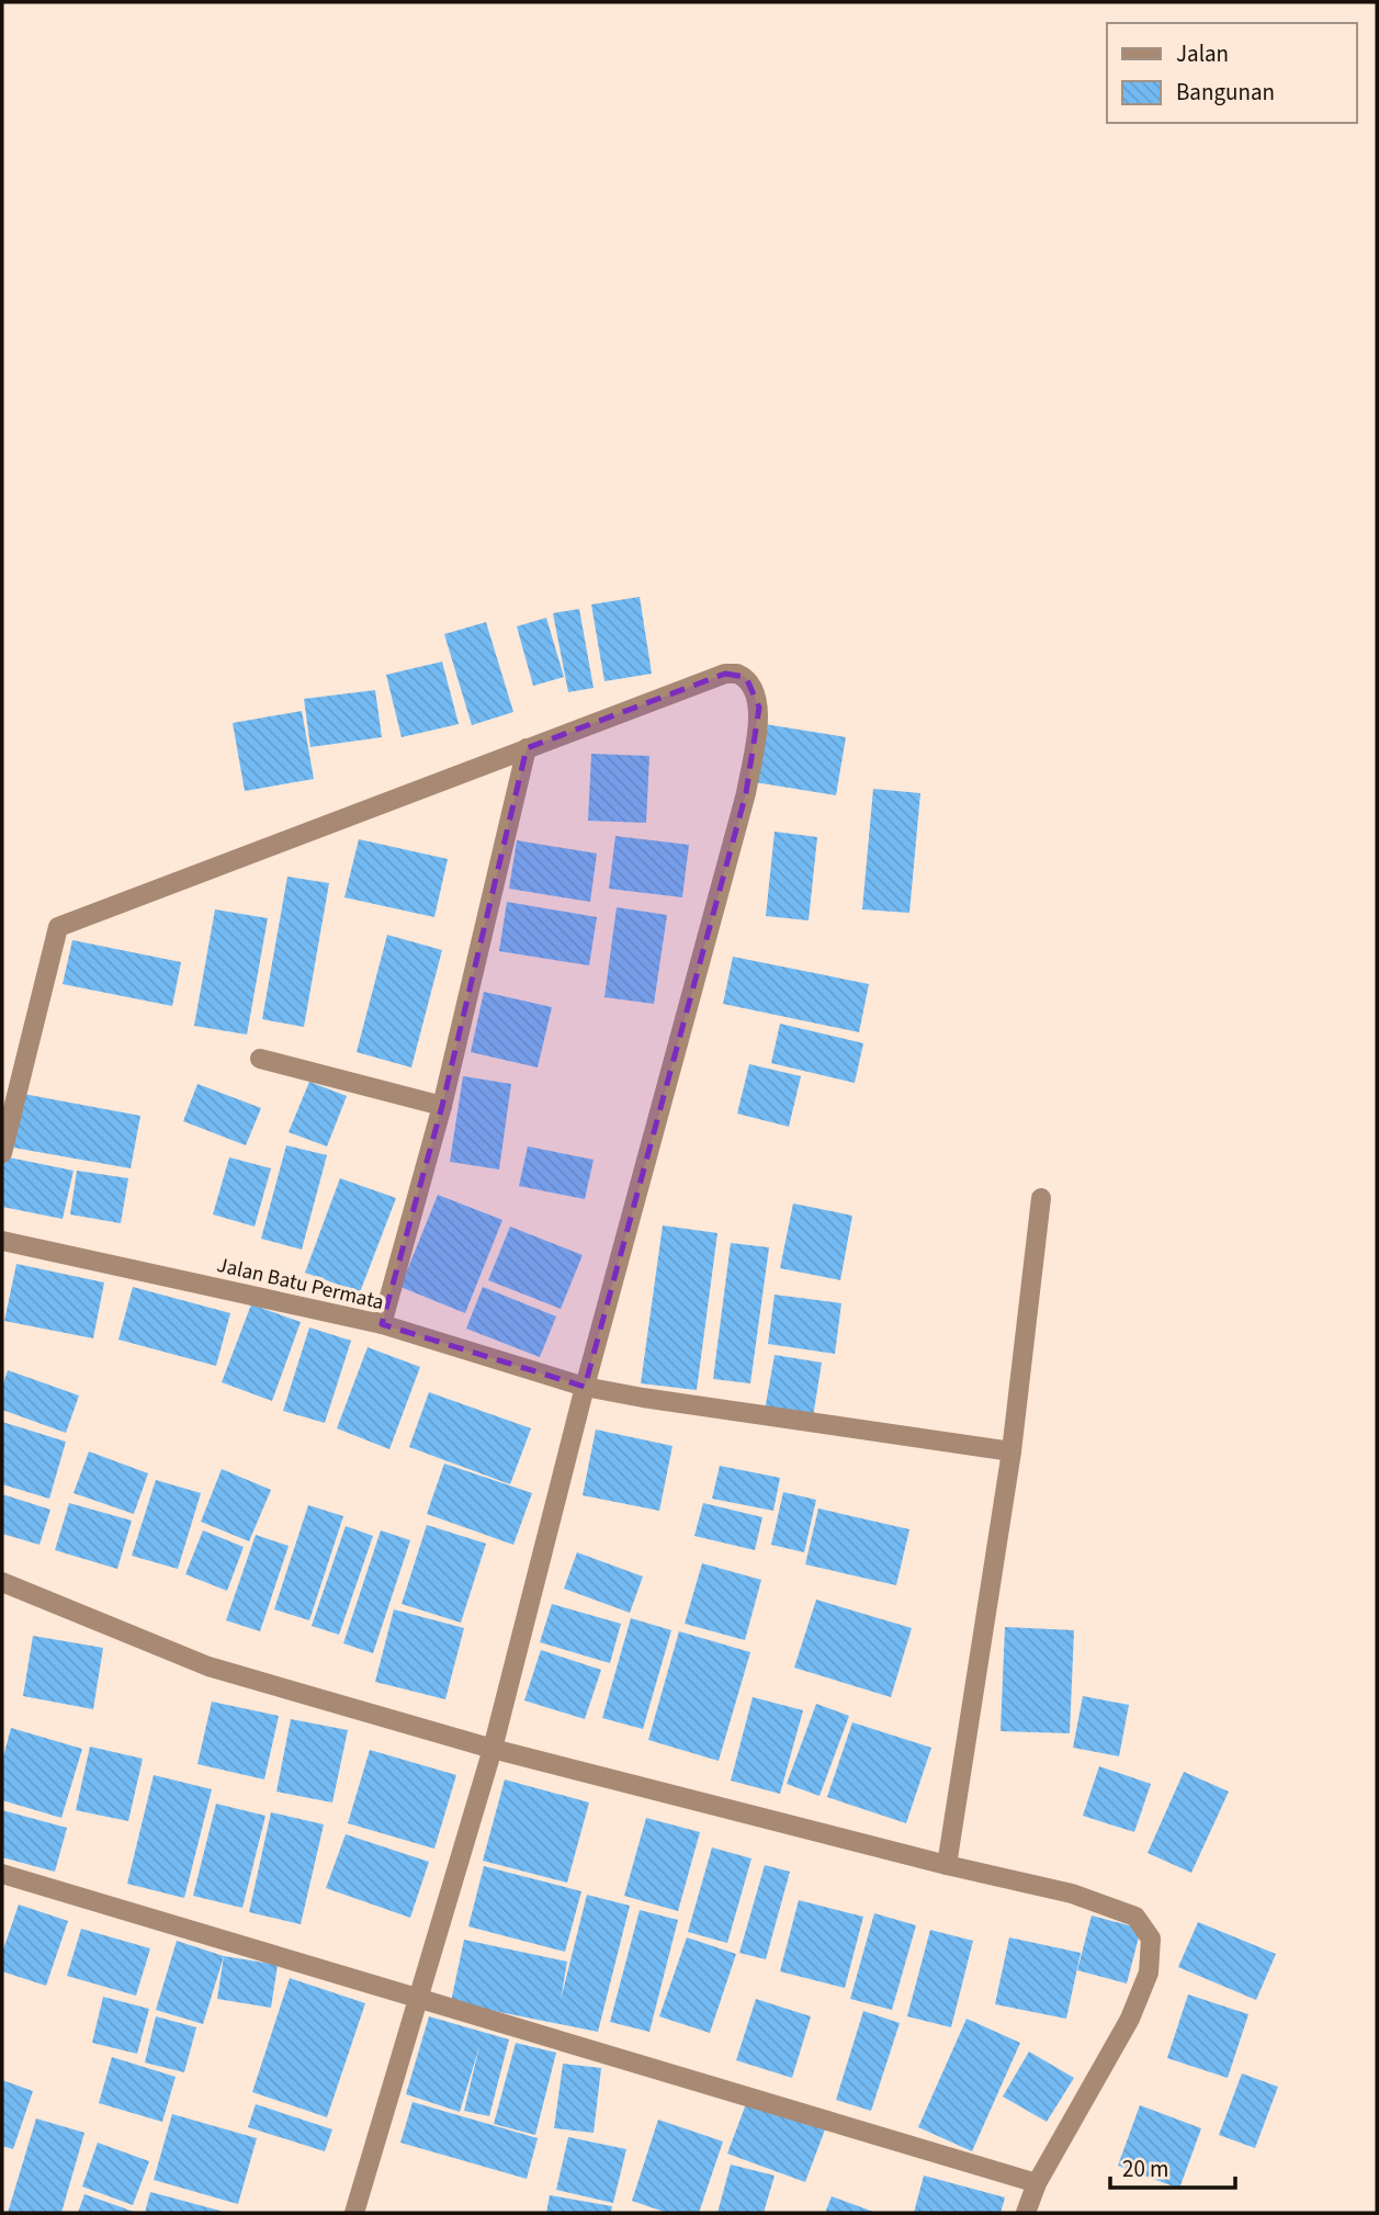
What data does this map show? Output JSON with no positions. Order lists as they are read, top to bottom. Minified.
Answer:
{"streets":{"street":["Jalan Batu Permata"]},"legend":["Jalan","Bangunan"],"scale_bar":"20 m"}
